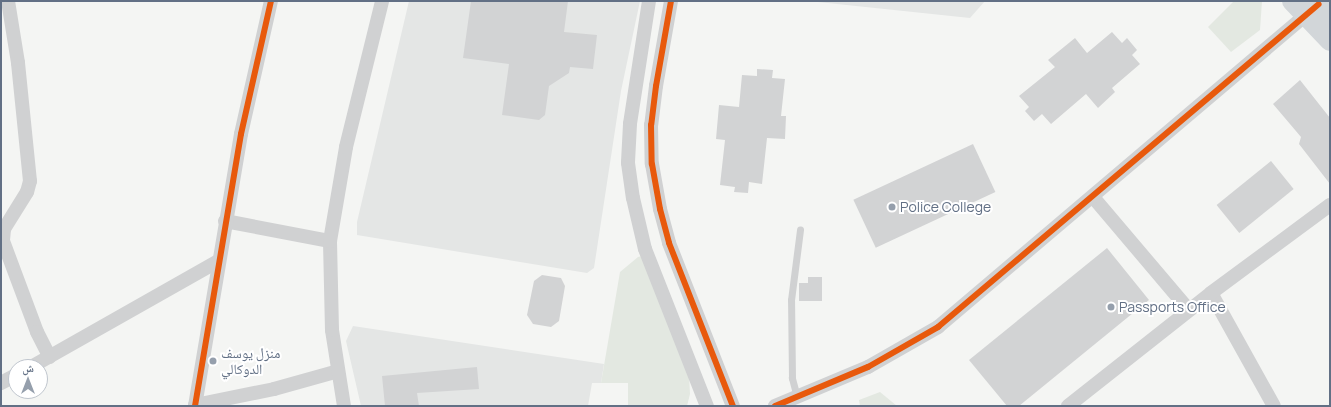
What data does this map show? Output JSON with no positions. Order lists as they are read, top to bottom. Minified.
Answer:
{"places":["Police College","Passports Office","منزل يوسف الدوكالي"],"north":"top"}
